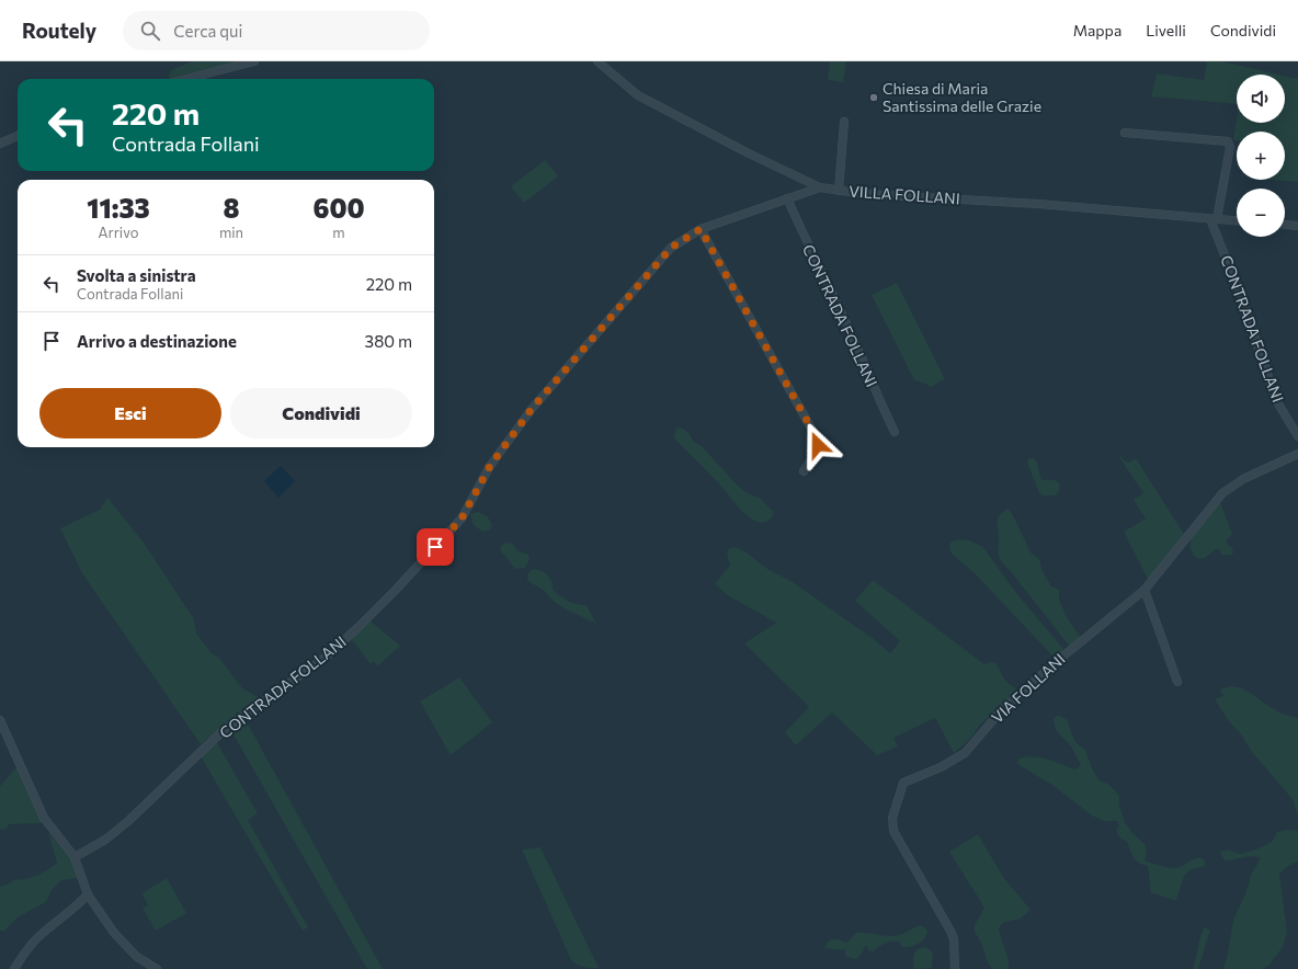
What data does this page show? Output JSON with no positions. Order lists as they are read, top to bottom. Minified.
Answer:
{"streets":{"street":["VILLA FOLLANI","CONTRADA FOLLANI","VIA FOLLANI"]},"crossings":[["VILLA FOLLANI","CONTRADA FOLLANI"]],"places":["Chiesa di Maria Santissima delle Grazie"],"page":{"header":"Routely","search":"Cerca qui","nav":["Mappa","Livelli","Condividi"],"map_buttons":["+","−"],"turn":["220 m","Contrada Follani"],"eta":["11:33","Arrivo","8","min","600","m"],"list":[{"name":"Svolta a sinistra","note":"Contrada Follani","value":"220 m"},{"name":"Arrivo a destinazione","value":"380 m"}],"buttons":["Esci","Condividi"]}}
